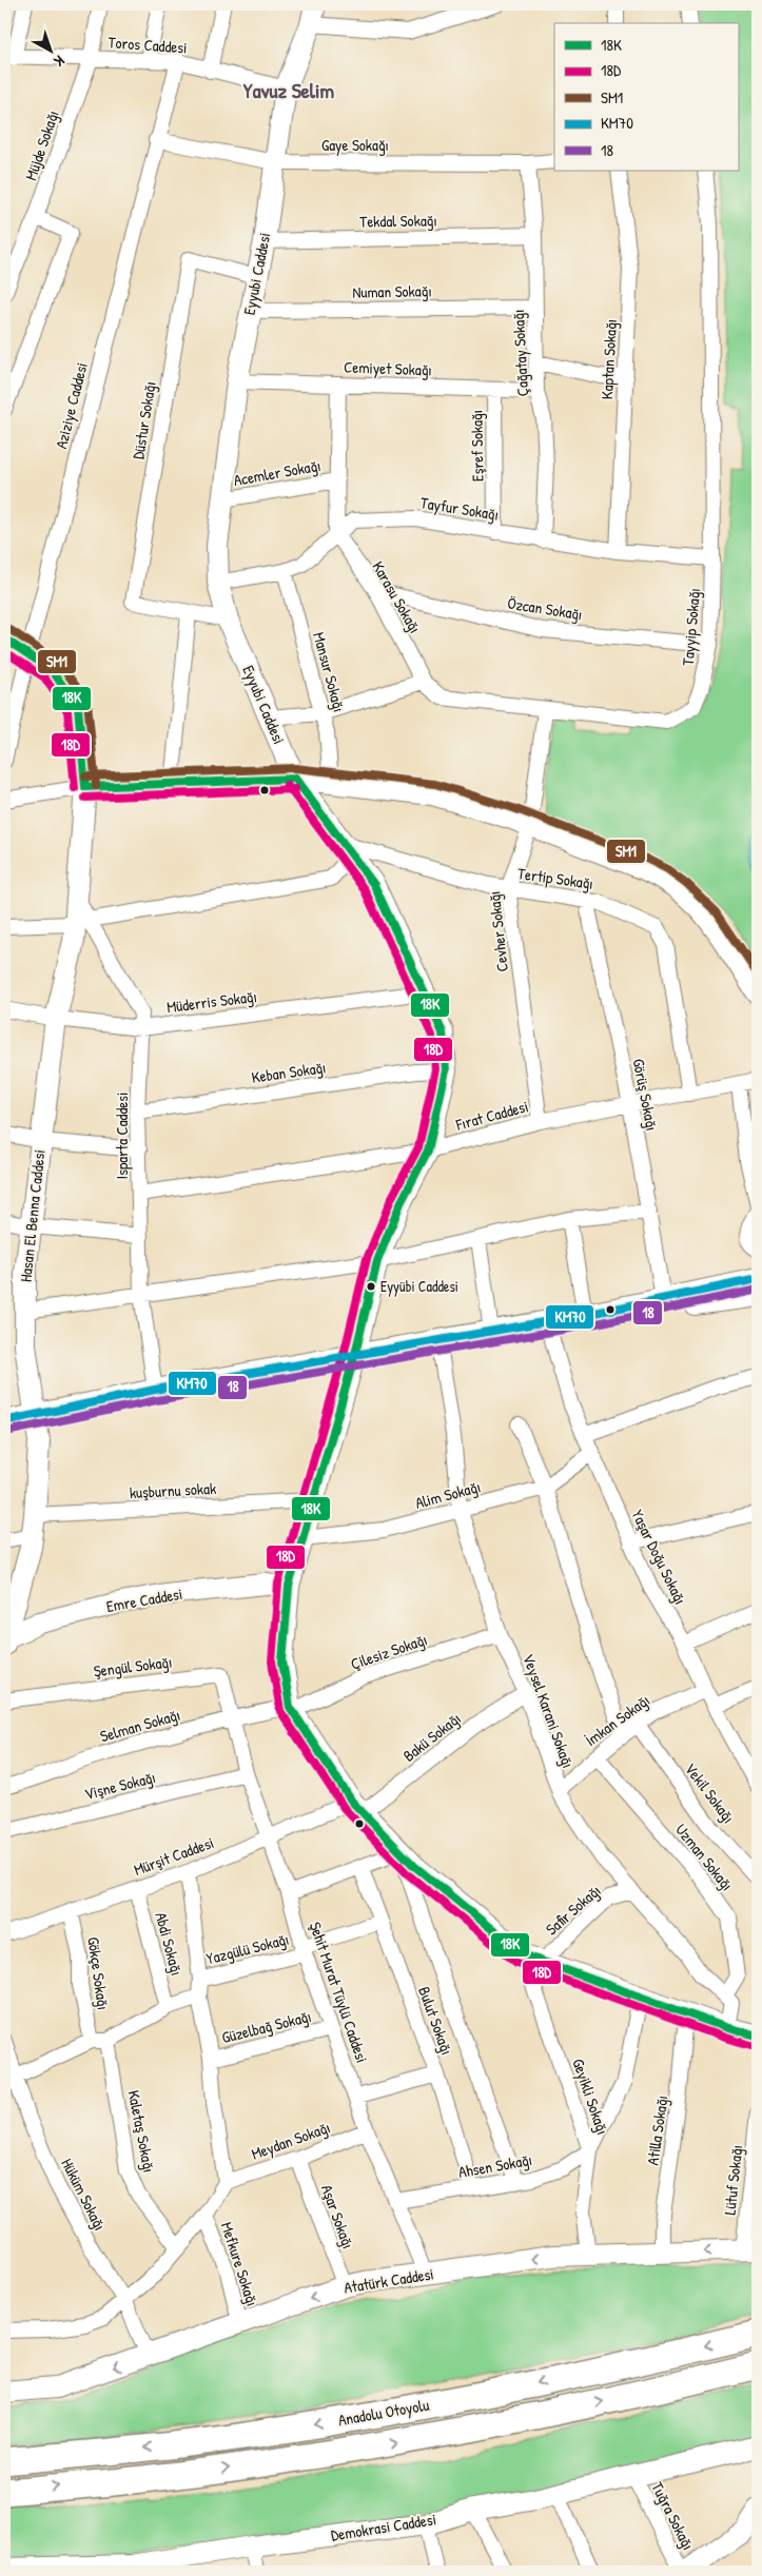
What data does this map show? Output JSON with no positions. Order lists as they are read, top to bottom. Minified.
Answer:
{"streets":{"highway":["Anadolu Otoyolu"],"street":["Toros Caddesi","Müjde Sokağı","Gaye Sokağı","Tekdal Sokağı","Eyyubi Caddesi","Numan Sokağı","Çağatay Sokağı","Kaptan Sokağı","Cemiyet Sokağı","Aziziye Caddesi","Düstur Sokağı","Eşref Sokağı","Acemler Sokağı","Tayfur Sokağı","Karasu Sokağı","Özcan Sokağı","Tayyip Sokağı","Mansur Sokağı","Tertip Sokağı","Cevher Sokağı","Müderris Sokağı","Keban Sokağı","Görüş Sokağı","Fırat Caddesi","Isparta Caddesi","Hasan El Benna Caddesi","kuşburnu sokak","Alim Sokağı","Yaşar Doğu Sokağı","Emre Caddesi","Çilesiz Sokağı","Şengül Sokağı","Veysel Karani Sokağı","İmkan Sokağı","Selman Sokağı","Bakü Sokağı","Vişne Sokağı","Vekil Sokağı","Mürşit Caddesi","Uzman Sokağı","Safir Sokağı","Abdi Sokağı","Yazgülü Sokağı","Gökçe Sokağı","Şehit Murat Tüylü Caddesi","Bulut Sokağı","Güzelbağ Sokağı","Geyikli Sokağı","Atilla Sokağı","Kaletaş Sokağı","Meydan Sokağı","Ahsen Sokağı","Lütuf Sokağı","Hüküm Sokağı","Aşar Sokağı","Mefkure Sokağı","Atatürk Caddesi","Tuğra Sokağı","Demokrasi Caddesi"]},"crossings":[["Toros Caddesi","Müjde Sokağı"],["Toros Caddesi","Eyyubi Caddesi"],["Toros Caddesi","Aziziye Caddesi"],["Gaye Sokağı","Eyyubi Caddesi"],["Gaye Sokağı","Çağatay Sokağı"],["Gaye Sokağı","Aziziye Caddesi"],["Tekdal Sokağı","Eyyubi Caddesi"],["Tekdal Sokağı","Çağatay Sokağı"],["Eyyubi Caddesi","Numan Sokağı"],["Eyyubi Caddesi","Cemiyet Sokağı"],["Eyyubi Caddesi","Düstur Sokağı"],["Eyyubi Caddesi","Acemler Sokağı"],["Eyyubi Caddesi","Tayfur Sokağı"],["Eyyubi Caddesi","Tertip Sokağı"],["Eyyubi Caddesi","Müderris Sokağı"],["Eyyubi Caddesi","Keban Sokağı"],["Eyyubi Caddesi","Fırat Caddesi"],["Eyyubi Caddesi","kuşburnu sokak"],["Eyyubi Caddesi","Alim Sokağı"],["Eyyubi Caddesi","Emre Caddesi"],["Eyyubi Caddesi","Çilesiz Sokağı"],["Eyyubi Caddesi","Selman Sokağı"],["Eyyubi Caddesi","Bakü Sokağı"],["Eyyubi Caddesi","Mürşit Caddesi"],["Eyyubi Caddesi","Safir Sokağı"],["Eyyubi Caddesi","Geyikli Sokağı"],["Eyyubi Caddesi","Atilla Sokağı"],["Numan Sokağı","Çağatay Sokağı"],["Çağatay Sokağı","Cemiyet Sokağı"],["Çağatay Sokağı","Tayfur Sokağı"],["Kaptan Sokağı","Tayfur Sokağı"],["Cemiyet Sokağı","Eşref Sokağı"],["Aziziye Caddesi","Hasan El Benna Caddesi"],["Eşref Sokağı","Tayfur Sokağı"],["Tayfur Sokağı","Karasu Sokağı"],["Tayfur Sokağı","Tayyip Sokağı"],["Tayfur Sokağı","Mansur Sokağı"],["Karasu Sokağı","Özcan Sokağı"],["Karasu Sokağı","Tayyip Sokağı"],["Özcan Sokağı","Tayyip Sokağı"],["Tayyip Sokağı","Cevher Sokağı"],["Tertip Sokağı","Cevher Sokağı"],["Tertip Sokağı","Görüş Sokağı"],["Tertip Sokağı","Fırat Caddesi"],["Cevher Sokağı","Fırat Caddesi"],["Müderris Sokağı","Isparta Caddesi"],["Müderris Sokağı","Hasan El Benna Caddesi"],["Keban Sokağı","Isparta Caddesi"],["Görüş Sokağı","Fırat Caddesi"],["Fırat Caddesi","Isparta Caddesi"],["Isparta Caddesi","Hasan El Benna Caddesi"],["Hasan El Benna Caddesi","kuşburnu sokak"],["Hasan El Benna Caddesi","Emre Caddesi"],["Alim Sokağı","Yaşar Doğu Sokağı"],["Alim Sokağı","Veysel Karani Sokağı"],["Yaşar Doğu Sokağı","İmkan Sokağı"],["Çilesiz Sokağı","Veysel Karani Sokağı"],["Çilesiz Sokağı","Selman Sokağı"],["Şengül Sokağı","Selman Sokağı"],["Şengül Sokağı","Şehit Murat Tüylü Caddesi"],["Veysel Karani Sokağı","İmkan Sokağı"],["Veysel Karani Sokağı","Bakü Sokağı"],["Veysel Karani Sokağı","Uzman Sokağı"],["Veysel Karani Sokağı","Safir Sokağı"],["İmkan Sokağı","Vekil Sokağı"],["İmkan Sokağı","Uzman Sokağı"],["Selman Sokağı","Şehit Murat Tüylü Caddesi"],["Bakü Sokağı","Mürşit Caddesi"],["Vişne Sokağı","Şehit Murat Tüylü Caddesi"],["Mürşit Caddesi","Abdi Sokağı"],["Mürşit Caddesi","Gökçe Sokağı"],["Mürşit Caddesi","Şehit Murat Tüylü Caddesi"],["Safir Sokağı","Geyikli Sokağı"],["Yazgülü Sokağı","Şehit Murat Tüylü Caddesi"],["Yazgülü Sokağı","Bulut Sokağı"],["Gökçe Sokağı","Kaletaş Sokağı"],["Şehit Murat Tüylü Caddesi","Güzelbağ Sokağı"],["Şehit Murat Tüylü Caddesi","Meydan Sokağı"],["Şehit Murat Tüylü Caddesi","Ahsen Sokağı"],["Şehit Murat Tüylü Caddesi","Atatürk Caddesi"],["Bulut Sokağı","Ahsen Sokağı"],["Geyikli Sokağı","Ahsen Sokağı"],["Geyikli Sokağı","Atatürk Caddesi"],["Atilla Sokağı","Atatürk Caddesi"],["Meydan Sokağı","Aşar Sokağı"],["Lütuf Sokağı","Atatürk Caddesi"],["Hüküm Sokağı","Atatürk Caddesi"],["Aşar Sokağı","Atatürk Caddesi"],["Mefkure Sokağı","Atatürk Caddesi"],["Tuğra Sokağı","Demokrasi Caddesi"]],"one_way":["Atatürk Caddesi"],"districts":["Yavuz Selim"],"places":["Eyyübi Caddesi"],"lines":["transit line SM1","transit line 18K","transit line 18D","transit line KM70","transit line 18"],"legend":["18K","18D","SM1","KM70","18"],"north":"bottom right"}
